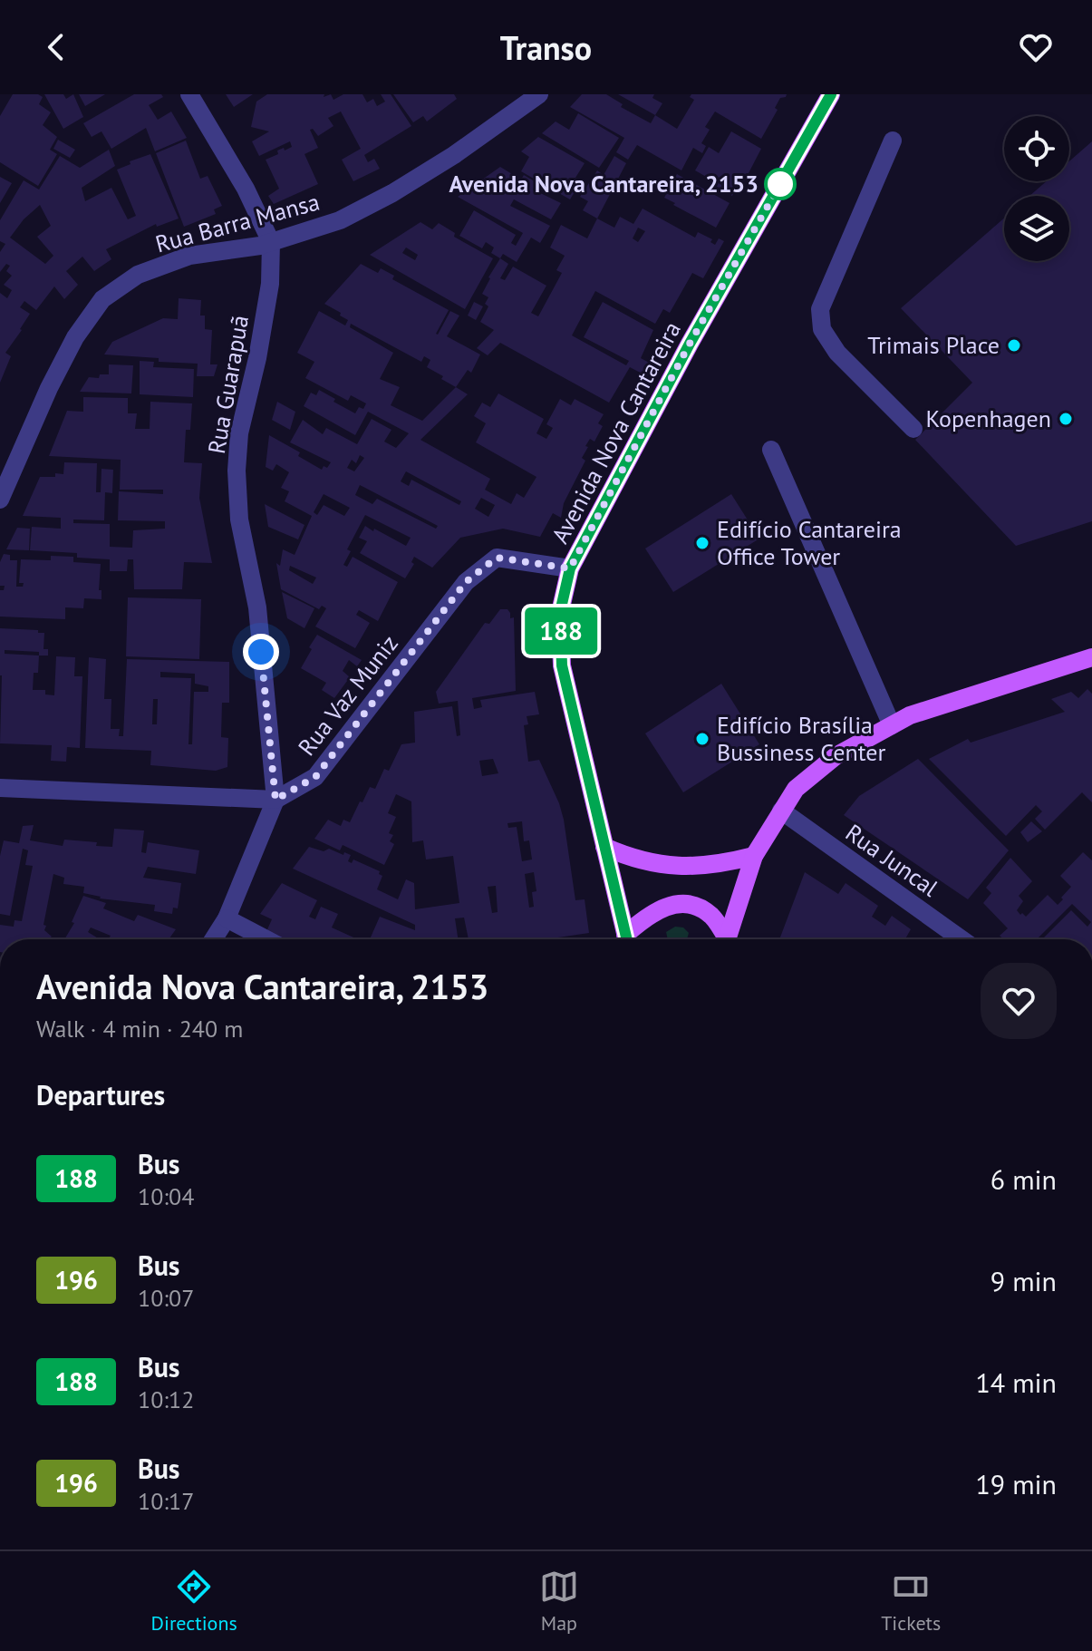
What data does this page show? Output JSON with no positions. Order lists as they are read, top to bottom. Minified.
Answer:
{"streets":{"main road":["Avenida Nova Cantareira"],"street":["Rua Barra Mansa","Rua Guarapuã","Rua Vaz Muniz","Rua Juncal"]},"crossings":[["Rua Barra Mansa","Rua Guarapuã"],["Rua Guarapuã","Rua Vaz Muniz"],["Avenida Nova Cantareira","Rua Vaz Muniz"]],"places":["Avenida Nova Cantareira, 2153","Trimais Place","Kopenhagen","Edifício Cantareira Office Tower","Edifício Brasília Bussiness Center"],"lines":["bus line 188"],"page":{"header":"Transo","on_map":"188","heading":[["Avenida Nova Cantareira, 2153","Walk · 4 min · 240 m"],"Departures"],"list":[{"mark":"188","name":"Bus","note":"10:04","value":"6 min"},{"mark":"196","name":"Bus","note":"10:07","value":"9 min"},{"mark":"188","name":"Bus","note":"10:12","value":"14 min"},{"mark":"196","name":"Bus","note":"10:17","value":"19 min"}],"tabs":["Directions","Map","Tickets"]}}
